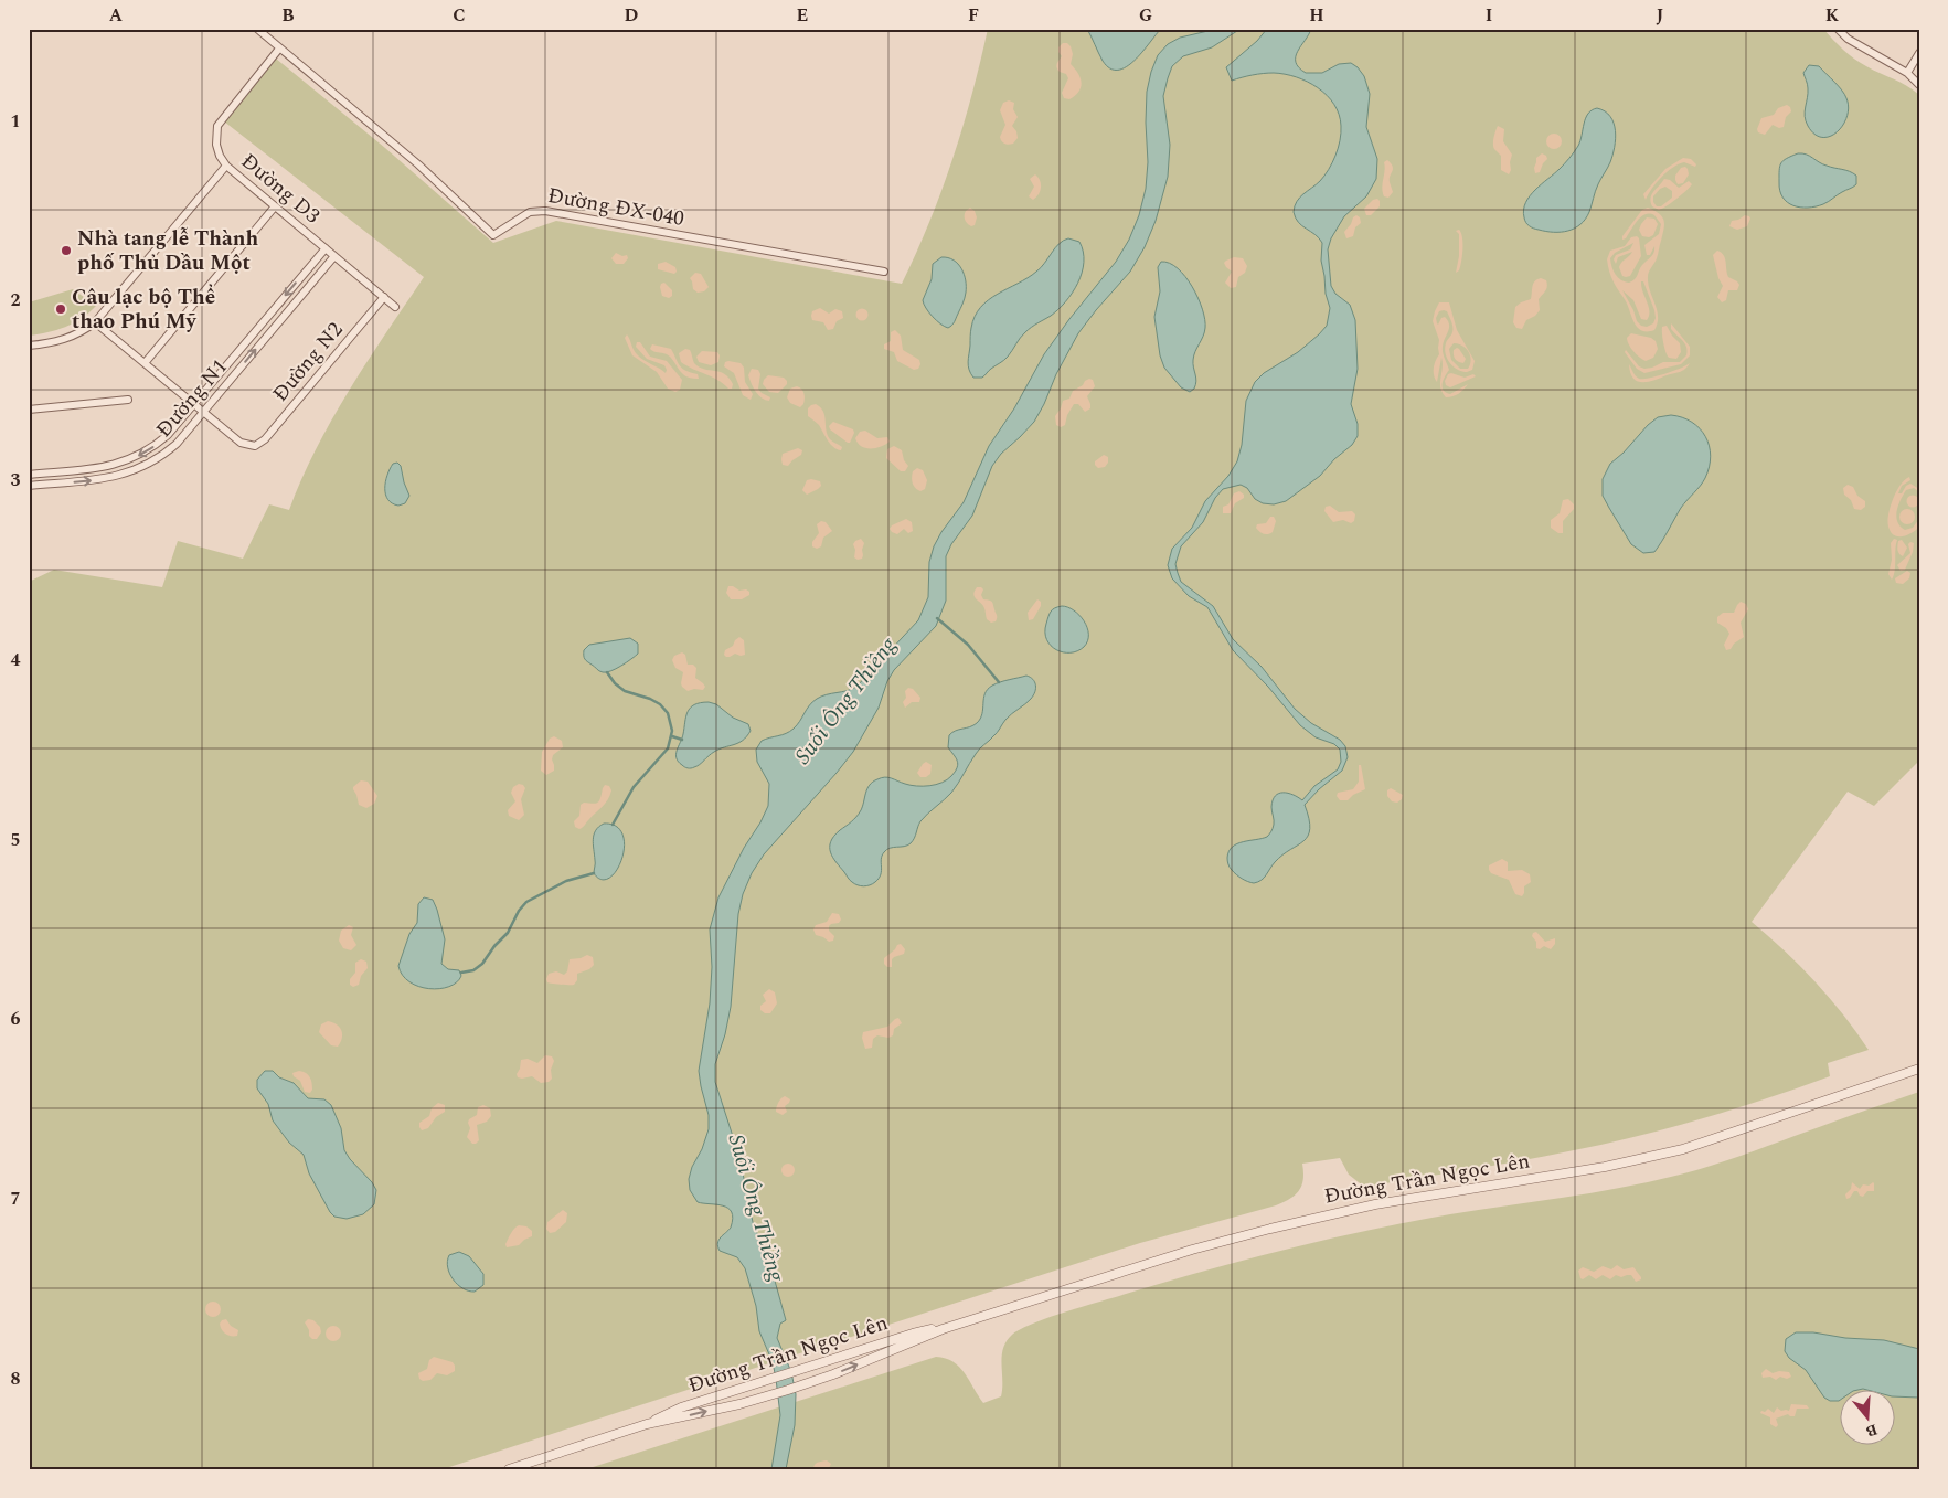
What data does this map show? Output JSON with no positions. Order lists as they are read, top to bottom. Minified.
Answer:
{"streets":{"street":["Đường D3","Đường ĐX-040","Đường N2","Đường N1","Đường Trần Ngọc Lên"]},"crossings":[["Đường D3","Đường ĐX-040"],["Đường D3","Đường N2"],["Đường D3","Đường N1"],["Đường N2","Đường N1"]],"water":["Suối Ông Thiềng"],"places":["Nhà tang lễ Thành phố Thủ Dầu Một","Câu lạc bộ Thể thao Phú Mỹ"],"north":"bottom","grid":{"columns":["A","B","C","D","E","F","G","H","I","J","K"],"rows":["1","2","3","4","5","6","7","8"]}}
